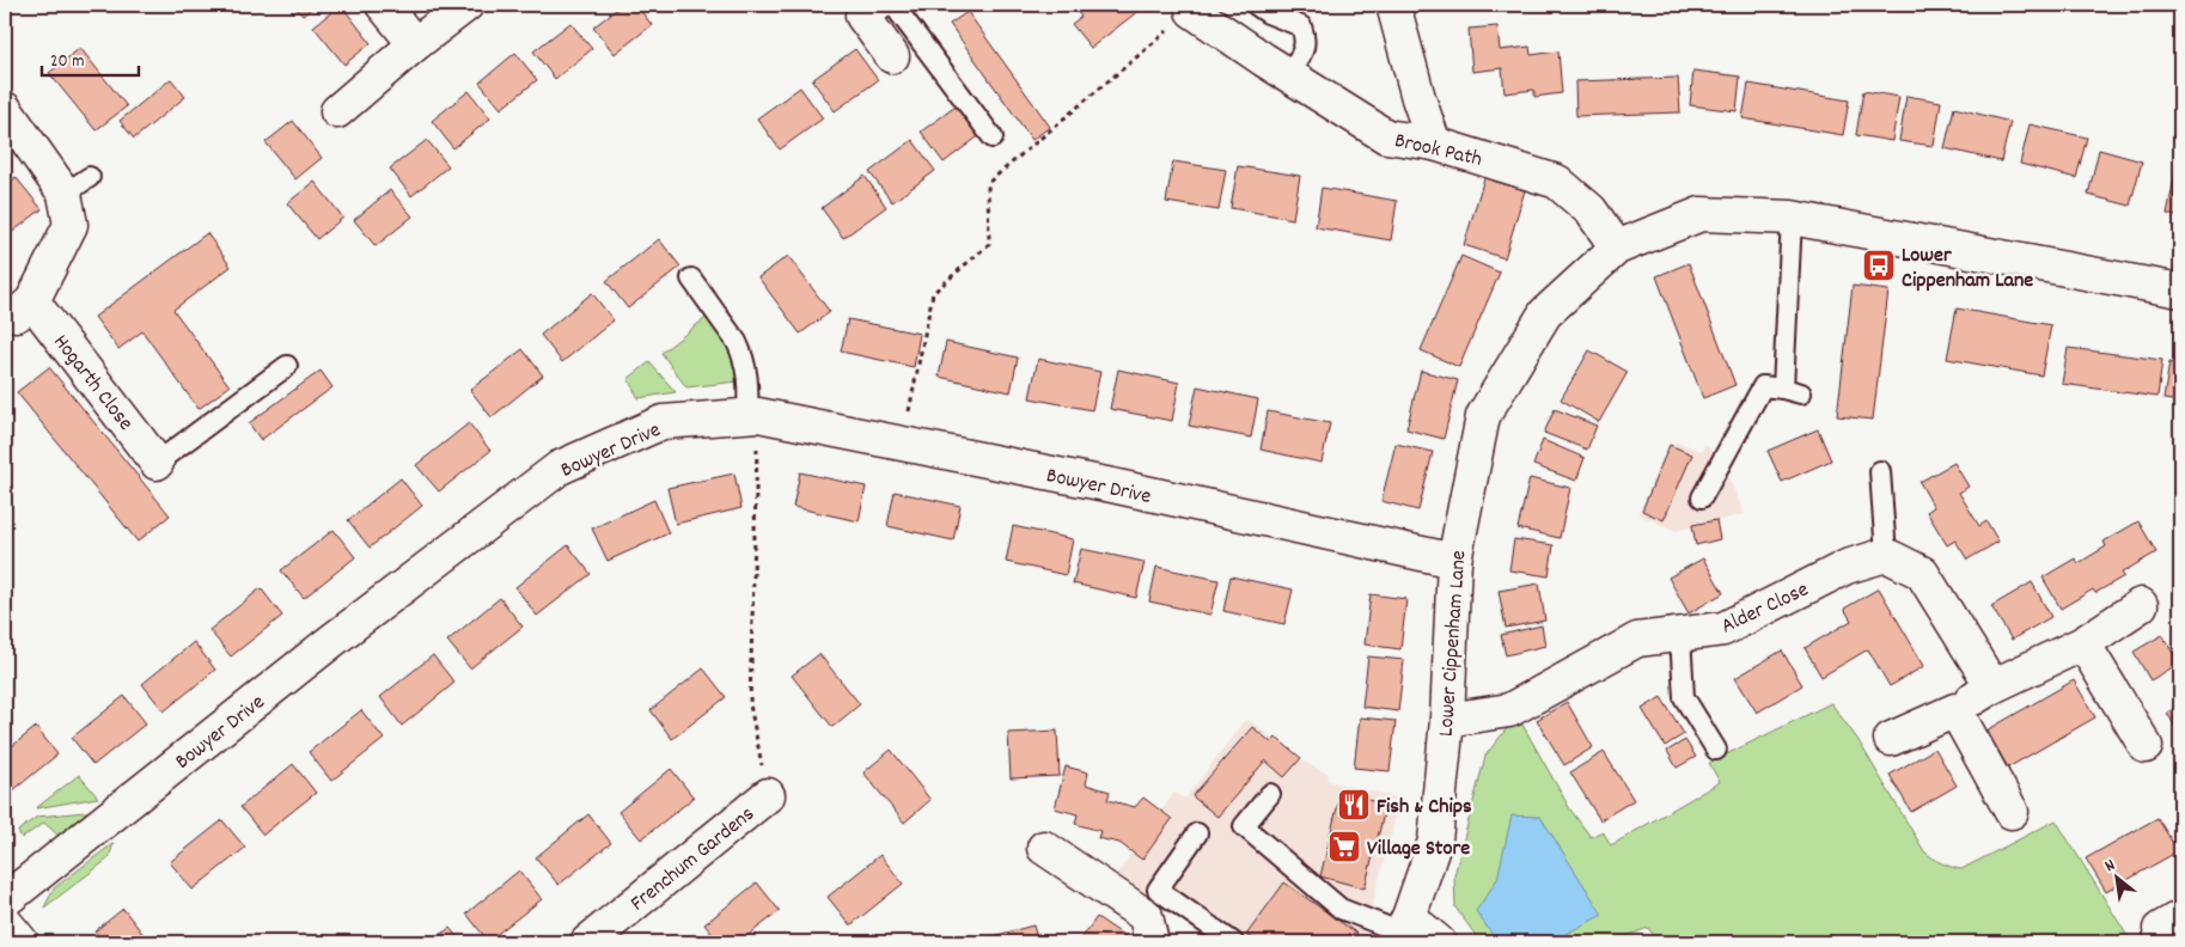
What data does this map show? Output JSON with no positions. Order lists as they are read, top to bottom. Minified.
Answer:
{"streets":{"street":["Brook Path","Hogarth Close","Bowyer Drive","Alder Close","Lower Cippenham Lane","Frenchum Gardens"]},"crossings":[["Brook Path","Lower Cippenham Lane"],["Bowyer Drive","Lower Cippenham Lane"],["Alder Close","Lower Cippenham Lane"]],"places":{"bus stop":["Lower Cippenham Lane"],"restaurant":["Fish & Chips"],"supermarket":["Village Store"]},"scale_bar":"20 m","north":"top left"}
